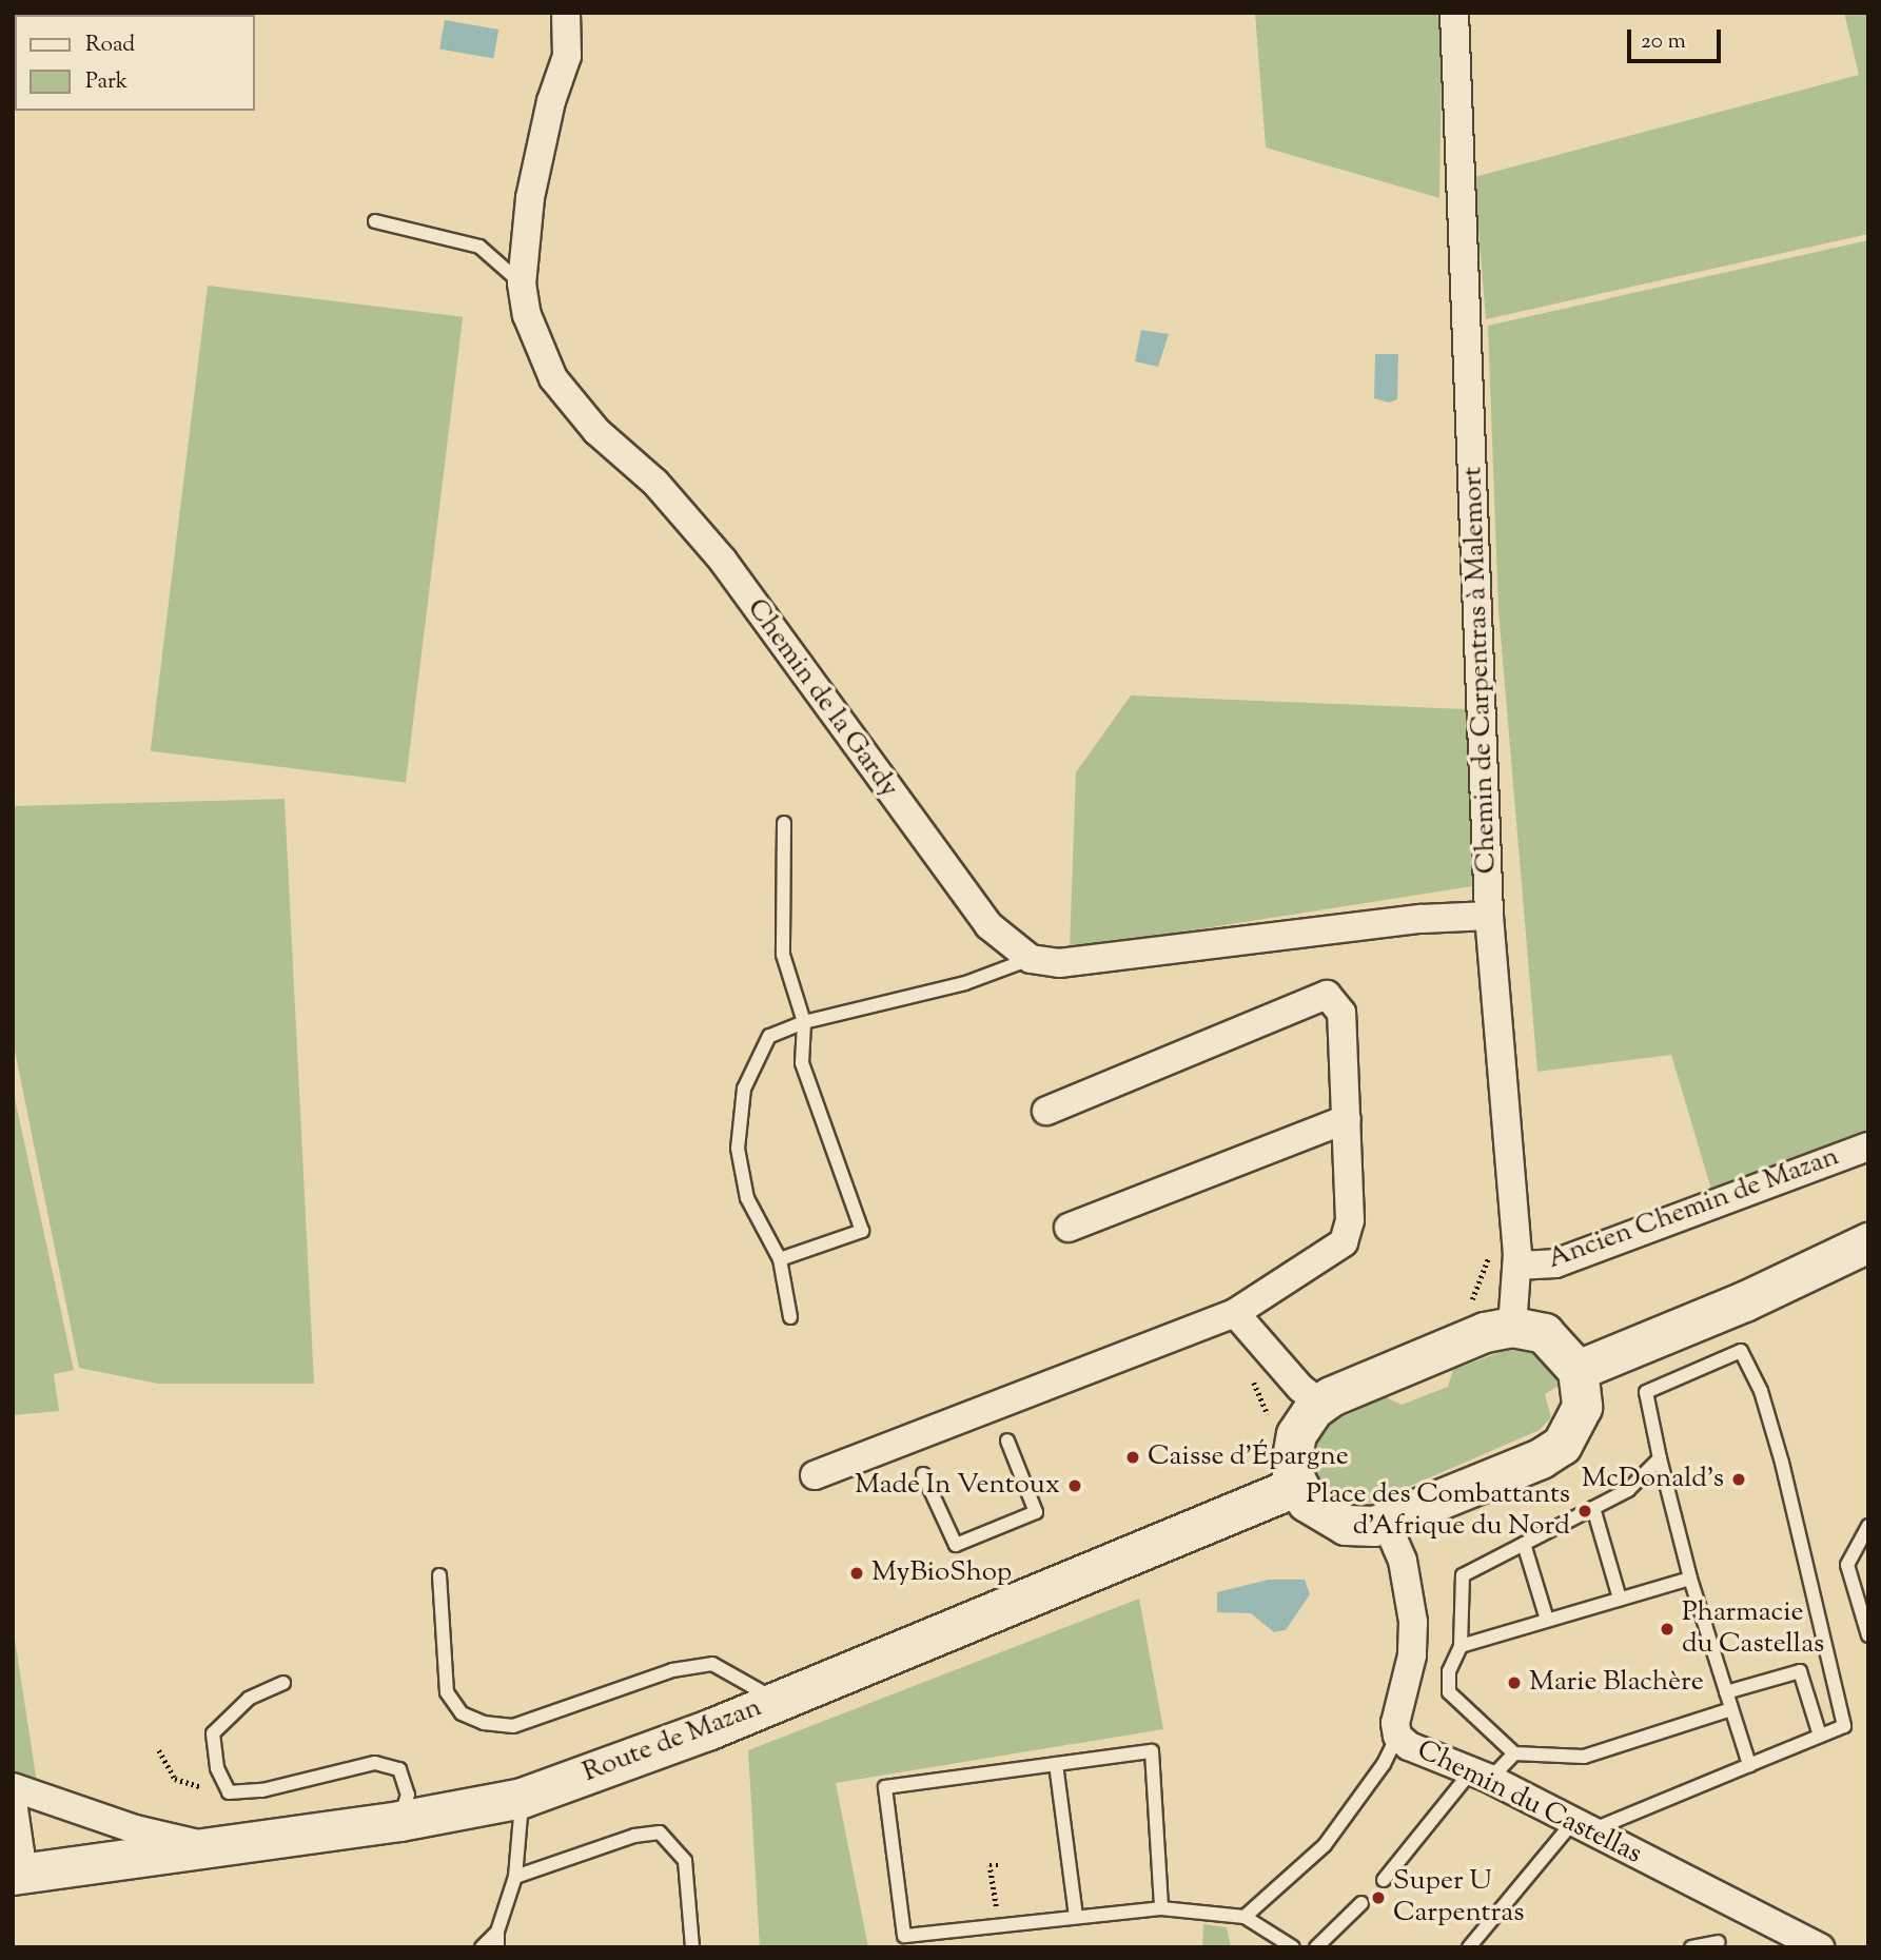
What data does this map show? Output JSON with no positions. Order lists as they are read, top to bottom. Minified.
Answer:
{"streets":{"main road":["Route de Mazan"],"street":["Chemin de Carpentras à Malemort","Chemin de la Gardy","Ancien Chemin de Mazan","Chemin du Castellas"]},"crossings":[["Chemin de Carpentras à Malemort","Ancien Chemin de Mazan"]],"places":["Caisse d'Épargne","McDonald's","Made In Ventoux","Place des Combattants d’Afrique du Nord","MyBioShop","Pharmacie du Castellas","Marie Blachère","Super U Carpentras"],"legend":["Road","Park"],"scale_bar":"20 m"}
